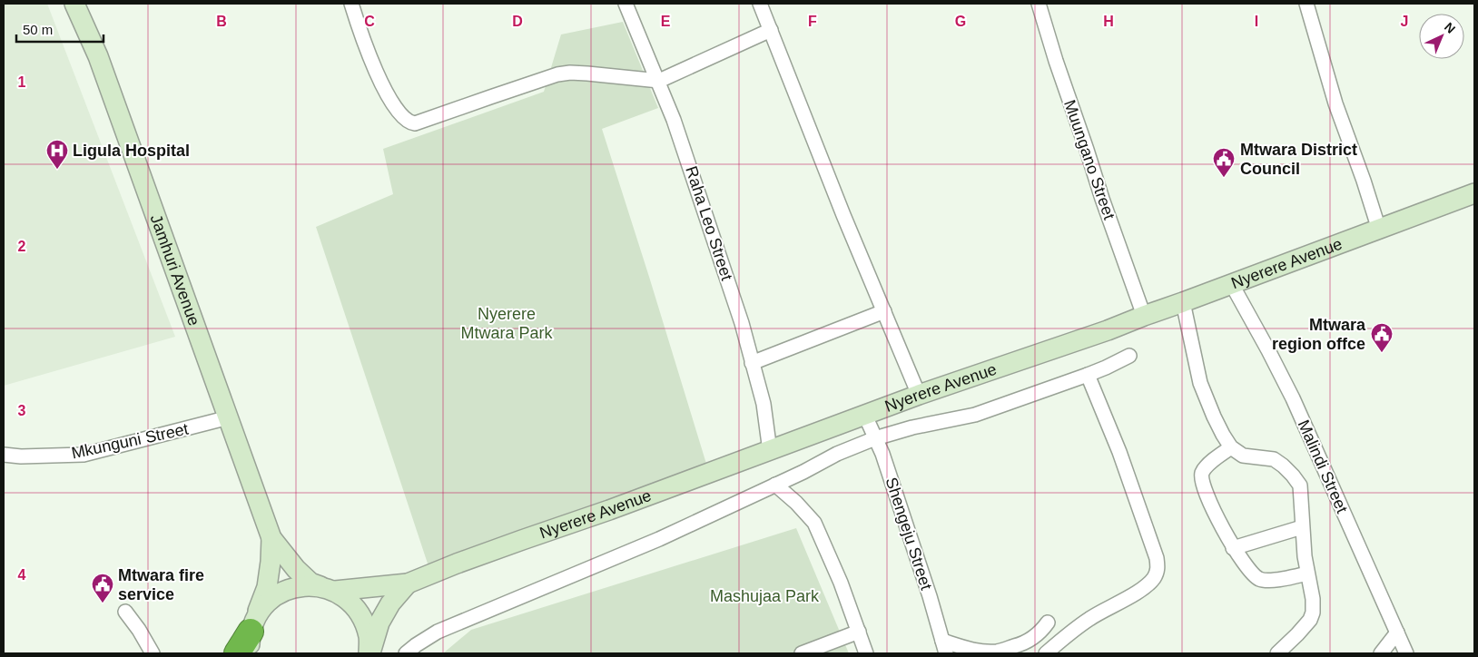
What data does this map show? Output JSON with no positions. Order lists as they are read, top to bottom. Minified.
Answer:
{"streets":{"street":["Muungano Street","Raha Leo Street","Nyerere Avenue","Jamhuri Avenue","Mkunguni Street","Malindi Street","Shengeju Street"]},"crossings":[["Muungano Street","Nyerere Avenue"],["Raha Leo Street","Nyerere Avenue"],["Nyerere Avenue","Malindi Street"],["Nyerere Avenue","Shengeju Street"],["Jamhuri Avenue","Mkunguni Street"]],"parks":["Nyerere Mtwara Park","Mashujaa Park"],"places":{"hospital":["Ligula Hospital"],"public building":["Mtwara District Council","Mtwara region offce","Mtwara fire service"]},"scale_bar":"50 m","north":"top right","grid":{"columns":["B","C","D","E","F","G","H","I","J"],"rows":["1","2","3","4"]}}
